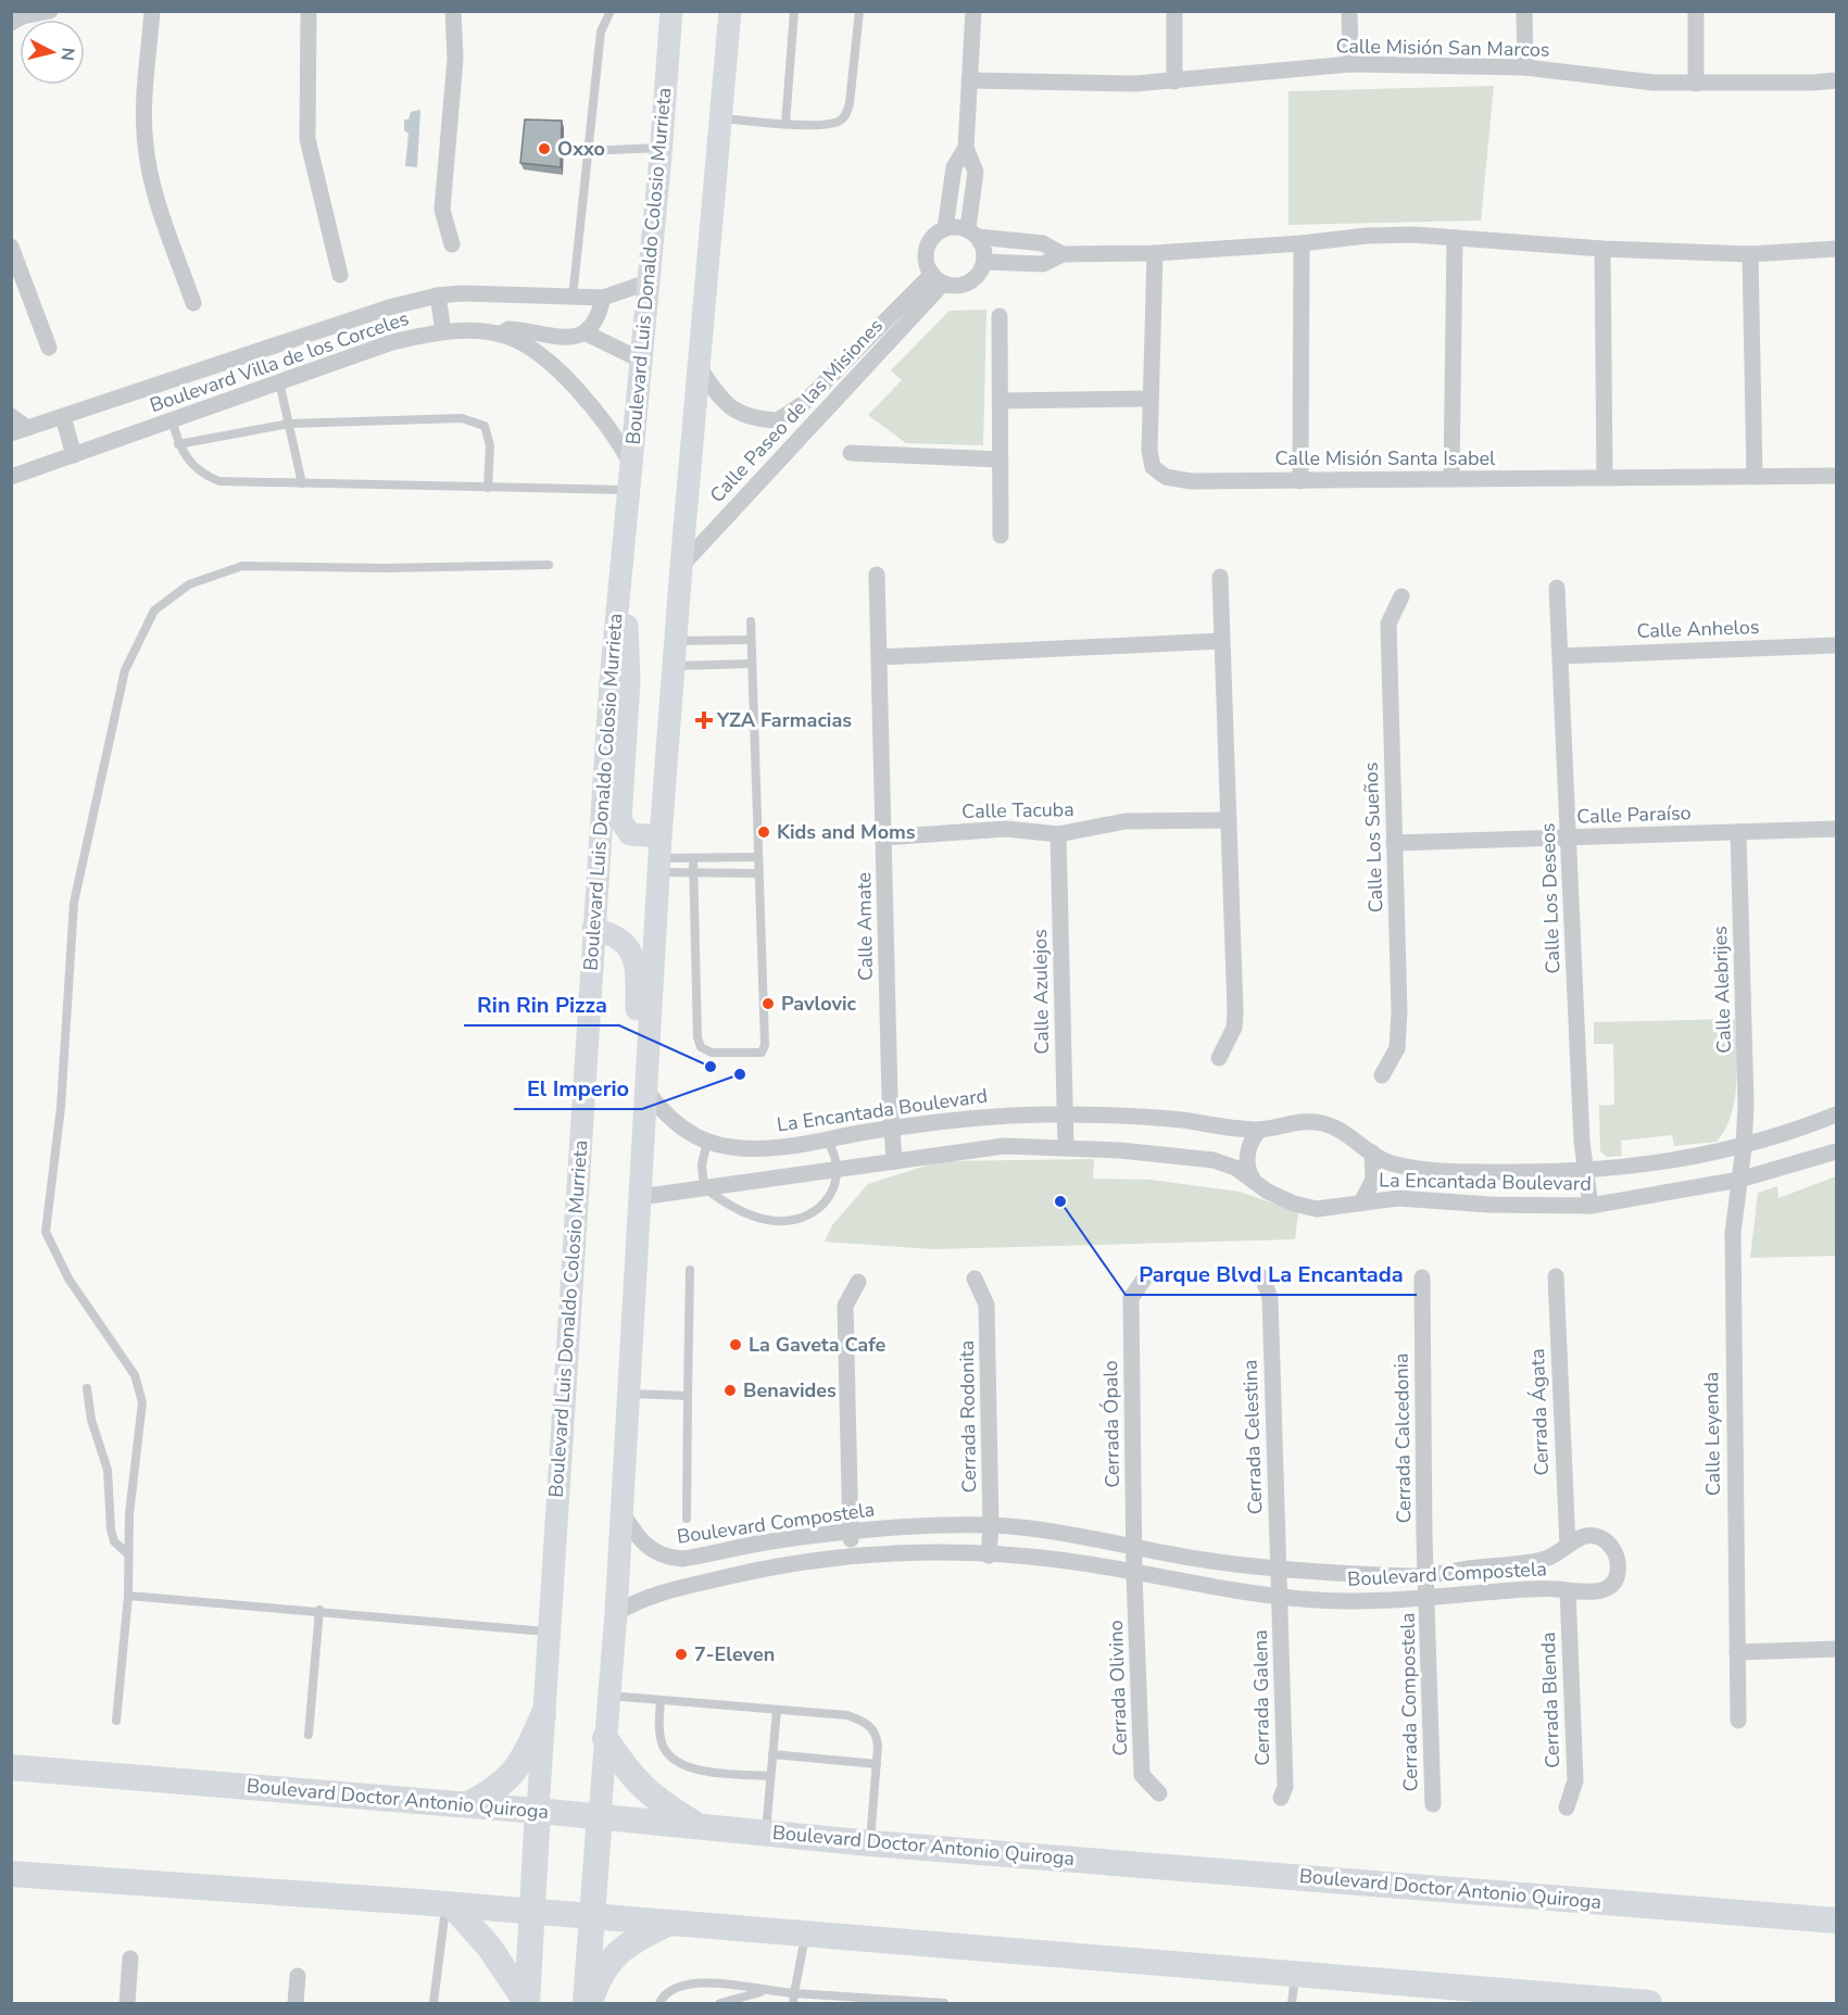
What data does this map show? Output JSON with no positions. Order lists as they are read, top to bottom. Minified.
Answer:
{"streets":{"main road":["Boulevard Luis Donaldo Colosio Murrieta","Boulevard Doctor Antonio Quiroga"],"street":["Calle Misión San Marcos","Boulevard Villa de los Corceles","Calle Paseo de las Misiones","Calle Misión Santa Isabel","Calle Anhelos","Calle Tacuba","Calle Paraíso","Calle Los Sueños","Calle Los Deseos","Calle Amate","Calle Alebrijes","Calle Azulejos","La Encantada Boulevard","Cerrada Ágata","Cerrada Rodonita","Cerrada Ópalo","Calle Leyenda","Cerrada Celestina","Cerrada Calcedonia","Boulevard Compostela","Cerrada Olivino","Cerrada Galena","Cerrada Blenda","Cerrada Compostela"]},"crossings":[["Boulevard Luis Donaldo Colosio Murrieta","Boulevard Villa de los Corceles"],["Boulevard Luis Donaldo Colosio Murrieta","Boulevard Doctor Antonio Quiroga"],["Calle Anhelos","Calle Los Deseos"],["Calle Tacuba","Calle Amate"],["Calle Tacuba","Calle Azulejos"],["Calle Paraíso","Calle Los Sueños"],["Calle Paraíso","Calle Los Deseos"],["Calle Paraíso","Calle Alebrijes"],["Calle Los Deseos","La Encantada Boulevard"],["Calle Amate","La Encantada Boulevard"],["Calle Alebrijes","La Encantada Boulevard"],["Calle Alebrijes","Calle Leyenda"],["Calle Azulejos","La Encantada Boulevard"],["La Encantada Boulevard","Calle Leyenda"],["Cerrada Ágata","Boulevard Compostela"],["Cerrada Rodonita","Boulevard Compostela"],["Cerrada Ópalo","Boulevard Compostela"],["Cerrada Ópalo","Cerrada Olivino"],["Cerrada Celestina","Boulevard Compostela"],["Cerrada Celestina","Cerrada Galena"],["Cerrada Calcedonia","Boulevard Compostela"],["Cerrada Calcedonia","Cerrada Compostela"],["Boulevard Compostela","Cerrada Olivino"],["Boulevard Compostela","Cerrada Galena"],["Boulevard Compostela","Cerrada Blenda"],["Boulevard Compostela","Cerrada Compostela"]],"places":{"other":["Oxxo","Kids and Moms","Pavlovic","Rin Rin Pizza","El Imperio","Parque Blvd La Encantada","La Gaveta Cafe","Benavides","7-Eleven"],"health":["YZA Farmacias"]},"north":"right"}
